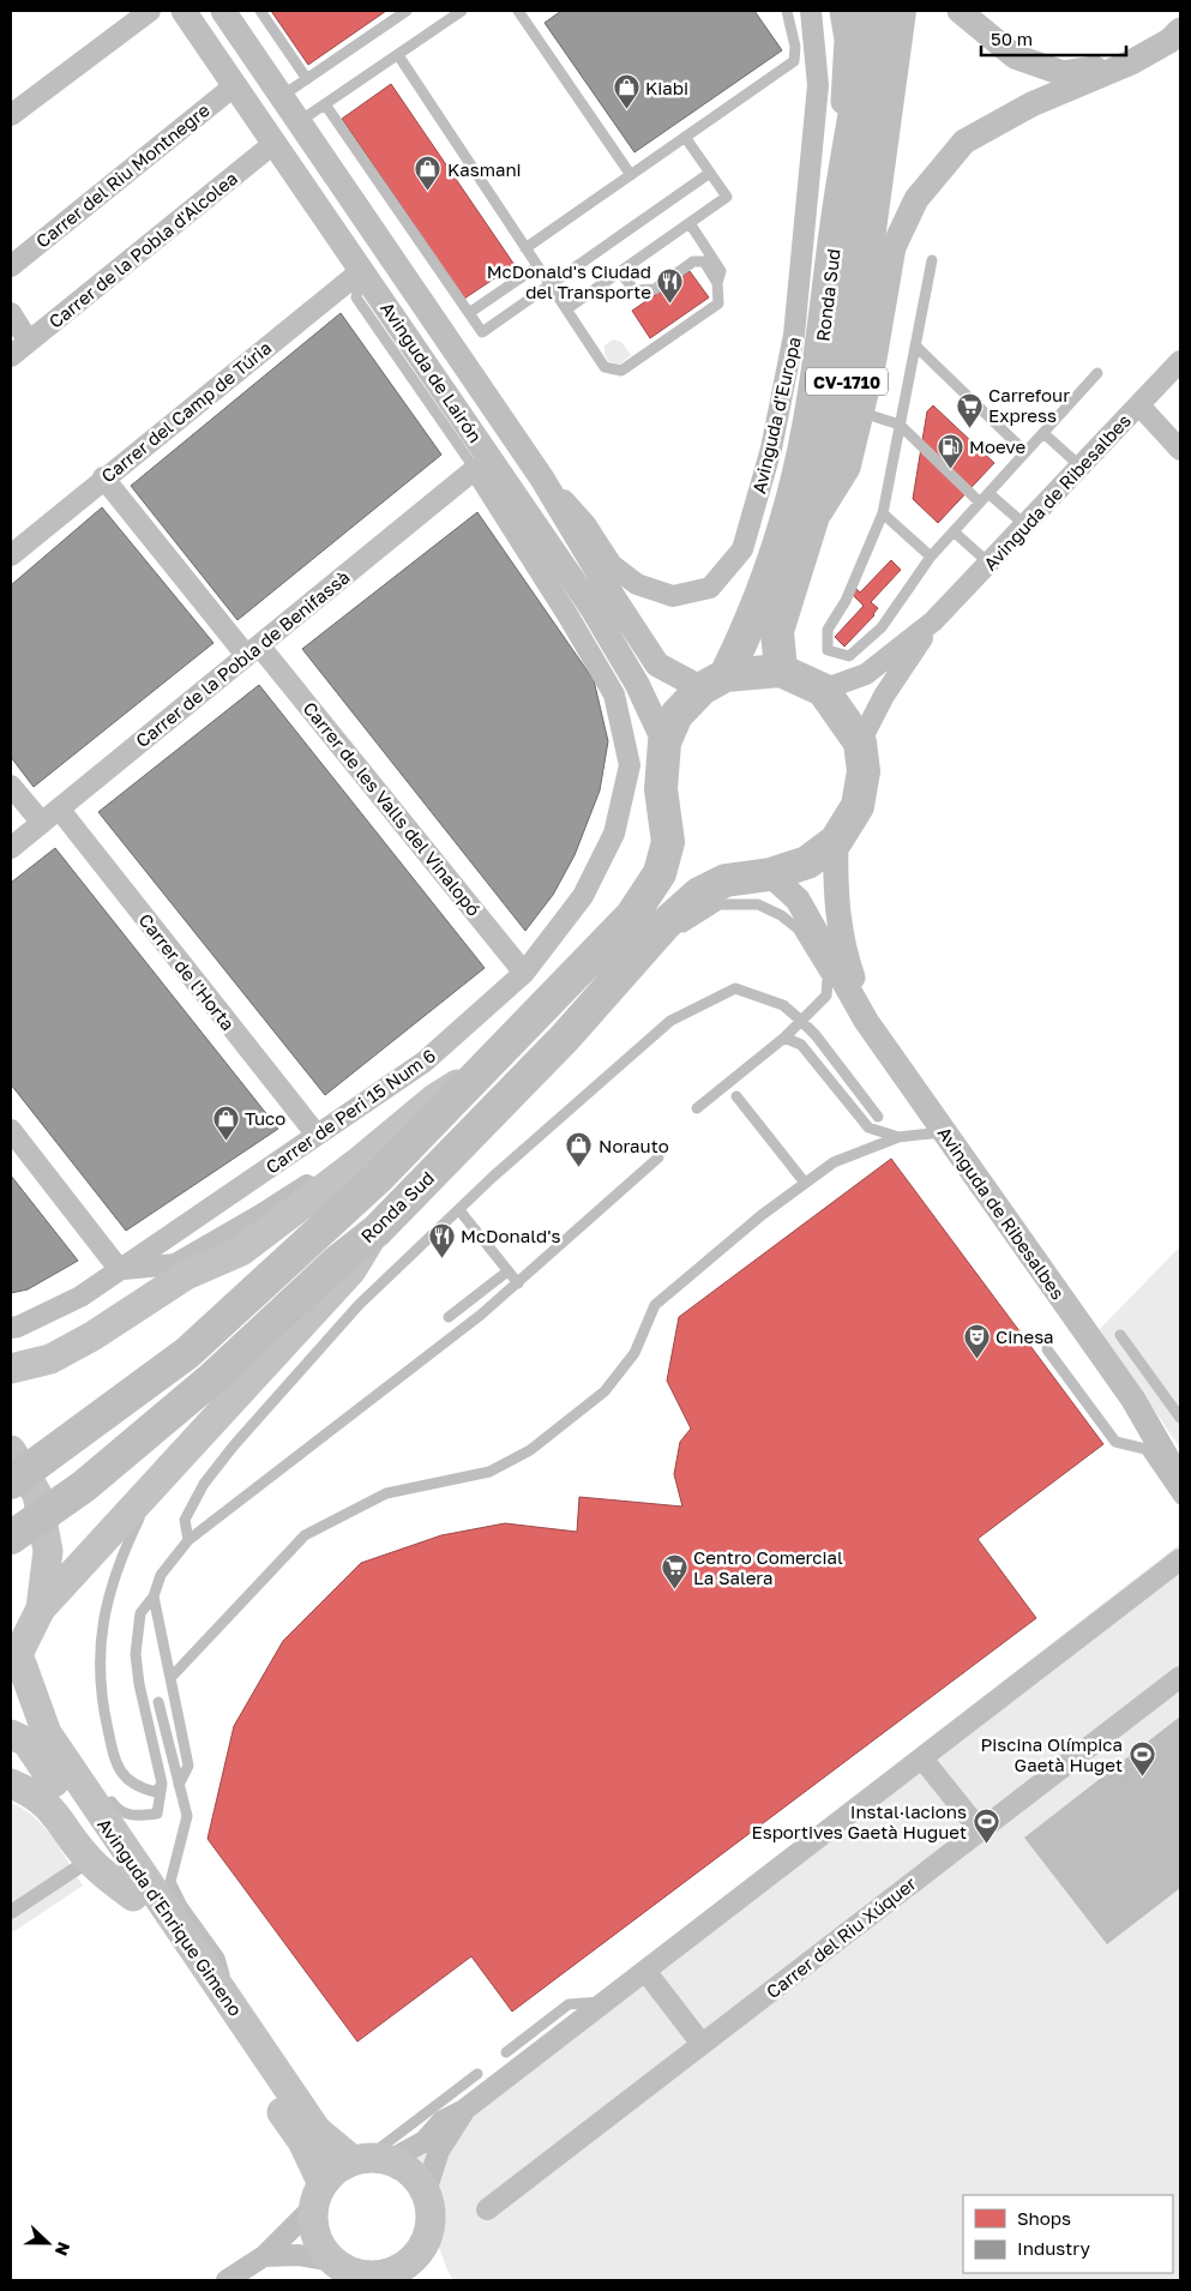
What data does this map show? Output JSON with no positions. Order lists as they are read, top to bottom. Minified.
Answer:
{"streets":{"main road":["Ronda Sud","CV-1710","Avinguda d'Enrique Gimeno"],"street":["Carrer del Riu Montnegre","Carrer de la Pobla d'Alcolea","Avinguda de Lairón","Carrer del Camp de Túria","Avinguda d'Europa","Avinguda de Ribesalbes","Carrer de la Pobla de Benifassà","Carrer de les Valls del Vinalopó","Carrer de l'Horta","Carrer de Peri 15 Num 6","Carrer del Riu Xúquer"]},"crossings":[["Carrer del Riu Montnegre","Avinguda de Lairón"],["Carrer de la Pobla d'Alcolea","Avinguda de Lairón"],["Ronda Sud","Avinguda de Lairón"],["Ronda Sud","Avinguda de Ribesalbes"],["Avinguda de Lairón","Carrer del Camp de Túria"],["Avinguda de Lairón","Avinguda d'Europa"],["Avinguda de Lairón","Carrer de la Pobla de Benifassà"],["Avinguda de Lairón","Carrer de Peri 15 Num 6"],["Carrer del Camp de Túria","Carrer de les Valls del Vinalopó"],["Carrer de la Pobla de Benifassà","Carrer de les Valls del Vinalopó"],["Carrer de la Pobla de Benifassà","Carrer de l'Horta"],["Carrer de les Valls del Vinalopó","Carrer de Peri 15 Num 6"],["Carrer de l'Horta","Carrer de Peri 15 Num 6"]],"places":{"shop":["Kiabi","Kasmani","Tuco","Norauto"],"restaurant":["McDonald's Ciudad del Transporte","McDonald's"],"supermarket":["Carrefour Express","Centro Comercial La Salera"],"fuel station":["Moeve"],"theatre":["Cinesa"],"sports":["Piscina Olímpica Gaetà Huget","Instal·lacions Esportives Gaetà Huguet"]},"legend":["Shops","Industry"],"scale_bar":"50 m","north":"right"}
